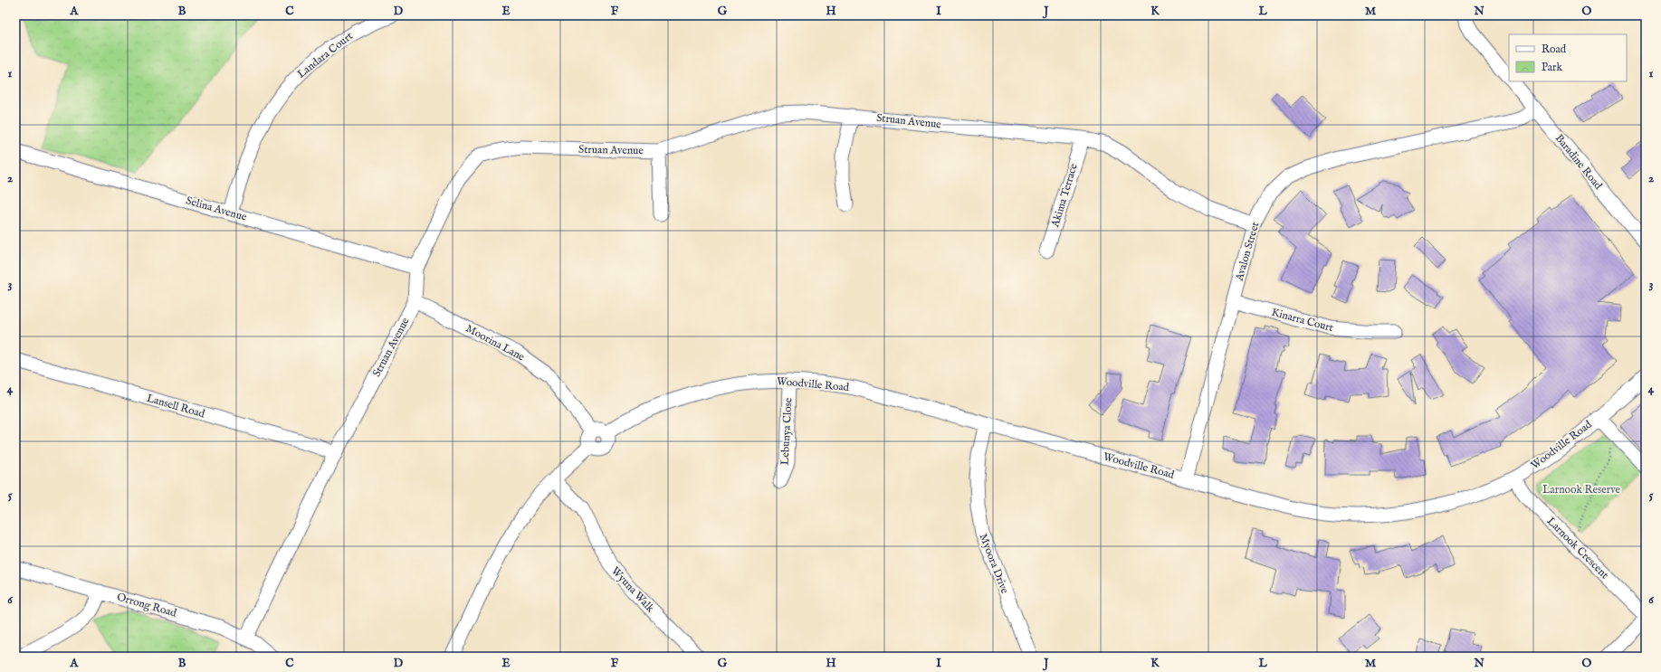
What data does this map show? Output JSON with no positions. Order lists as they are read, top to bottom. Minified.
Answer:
{"streets":{"street":["Landara Court","Struan Avenue","Baradine Road","Akima Terrace","Selina Avenue","Avalon Street","Kinarra Court","Moorina Lane","Woodville Road","Lansell Road","Lebunya Close","Larnook Crescent","Myoora Drive","Wyuna Walk","Orrong Road"]},"crossings":[["Landara Court","Selina Avenue"],["Struan Avenue","Akima Terrace"],["Struan Avenue","Selina Avenue"],["Struan Avenue","Avalon Street"],["Struan Avenue","Moorina Lane"],["Struan Avenue","Lansell Road"],["Struan Avenue","Orrong Road"],["Baradine Road","Avalon Street"],["Avalon Street","Kinarra Court"],["Avalon Street","Woodville Road"],["Moorina Lane","Woodville Road"],["Woodville Road","Lebunya Close"],["Woodville Road","Larnook Crescent"],["Woodville Road","Myoora Drive"]],"parks":["Larnook Reserve"],"legend":["Road","Park"],"grid":{"columns":["A","B","C","D","E","F","G","H","I","J","K","L","M","N","O"],"rows":["1","2","3","4","5","6"]}}
